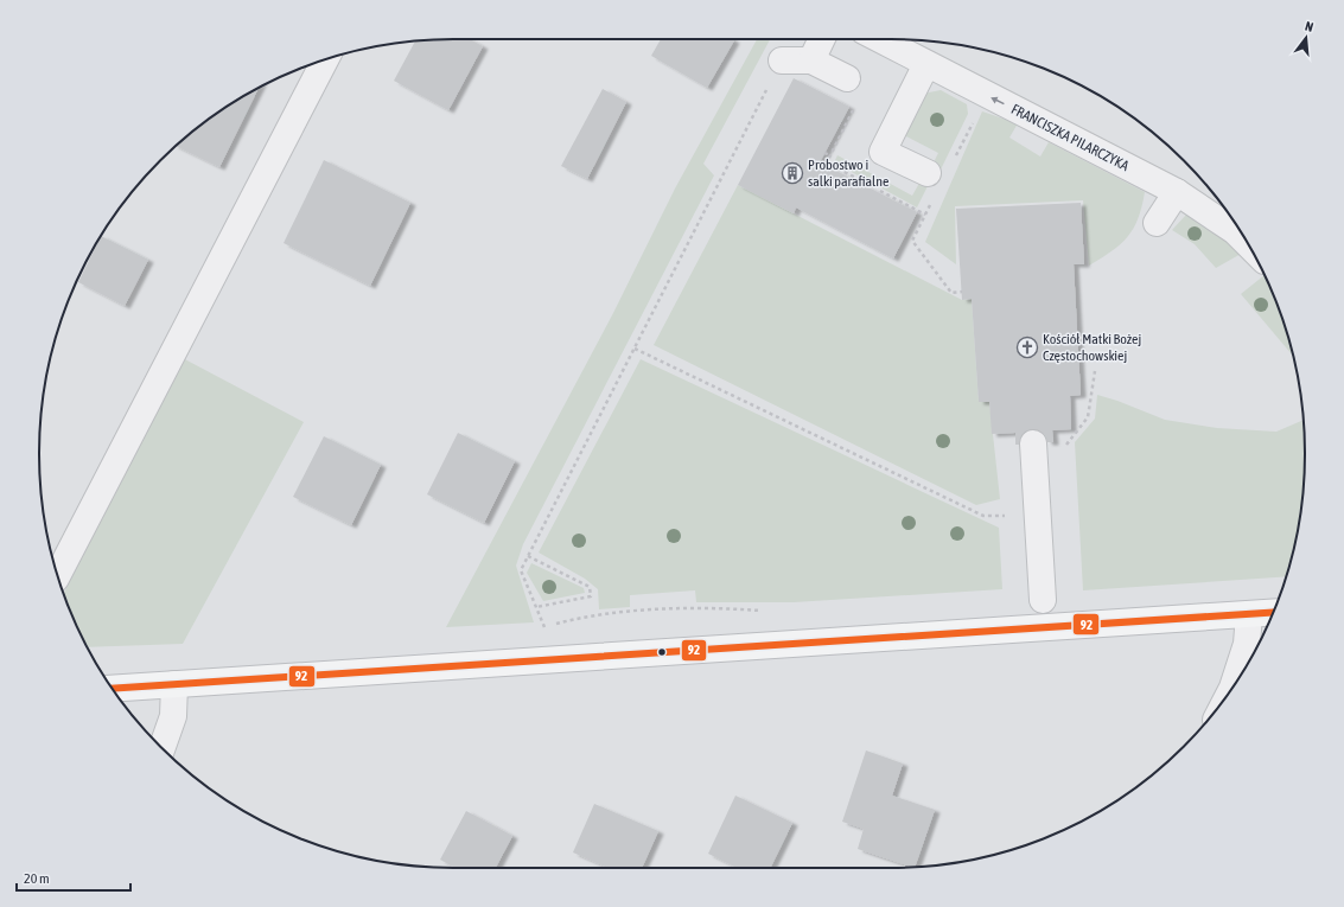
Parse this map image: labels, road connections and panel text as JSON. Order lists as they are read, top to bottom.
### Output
{
  "streets": {
    "street": ["FRANCISZKA PILARCZYKA"]
  },
  "one_way": ["FRANCISZKA PILARCZYKA"],
  "places": {
    "building": ["Probostwo i salki parafialne"],
    "church": ["Kościół Matki Bożej Częstochowskiej"]
  },
  "lines": ["transit line 92"],
  "scale_bar": "20 m",
  "north": "top"
}
